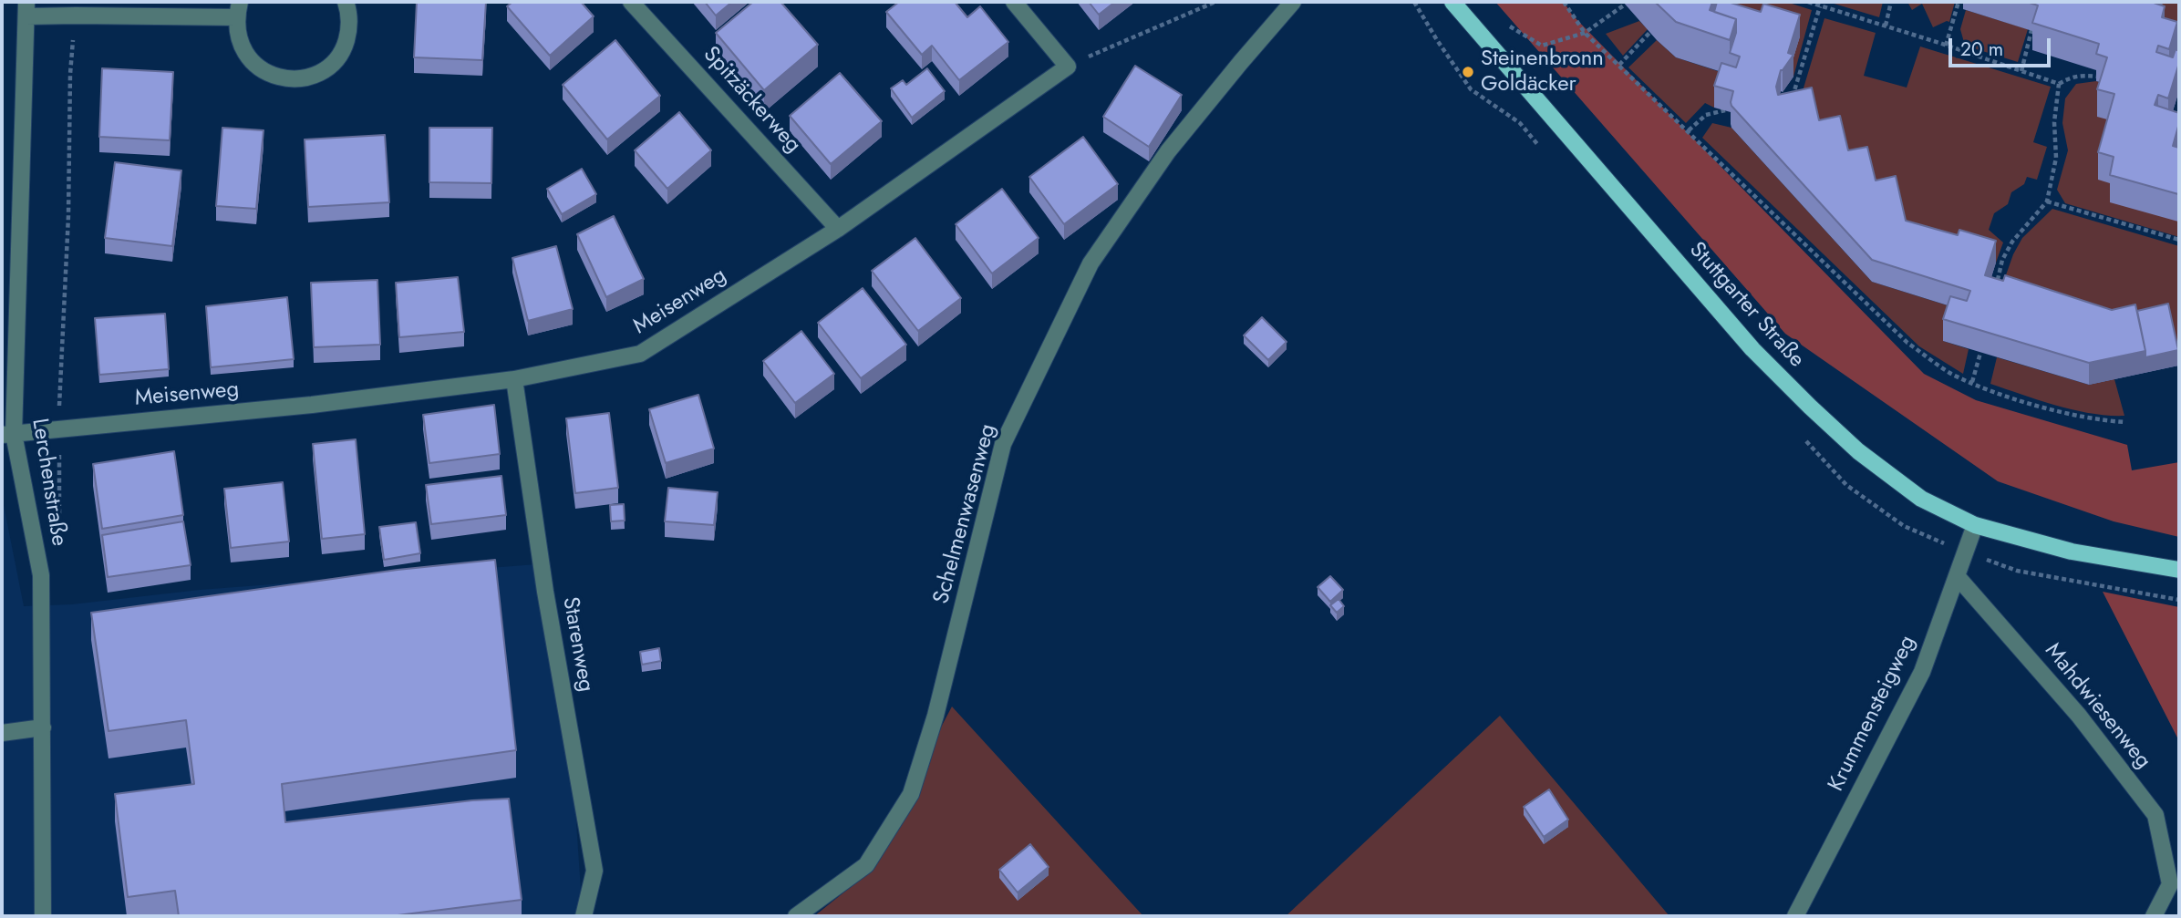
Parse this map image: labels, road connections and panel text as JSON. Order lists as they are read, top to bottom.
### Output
{
  "streets": {
    "main road": ["Stuttgarter Straße"],
    "street": [
      "Spitzäckerweg",
      "Meisenweg",
      "Lerchenstraße",
      "Schelmenwasenweg",
      "Starenweg",
      "Mahdwiesenweg",
      "Krummensteigweg"
    ]
  },
  "crossings": [
    ["Spitzäckerweg", "Meisenweg"],
    ["Meisenweg", "Lerchenstraße"],
    ["Meisenweg", "Starenweg"],
    ["Stuttgarter Straße", "Krummensteigweg"],
    ["Mahdwiesenweg", "Krummensteigweg"]
  ],
  "places": ["Steinenbronn Goldäcker"],
  "scale_bar": "20 m"
}
